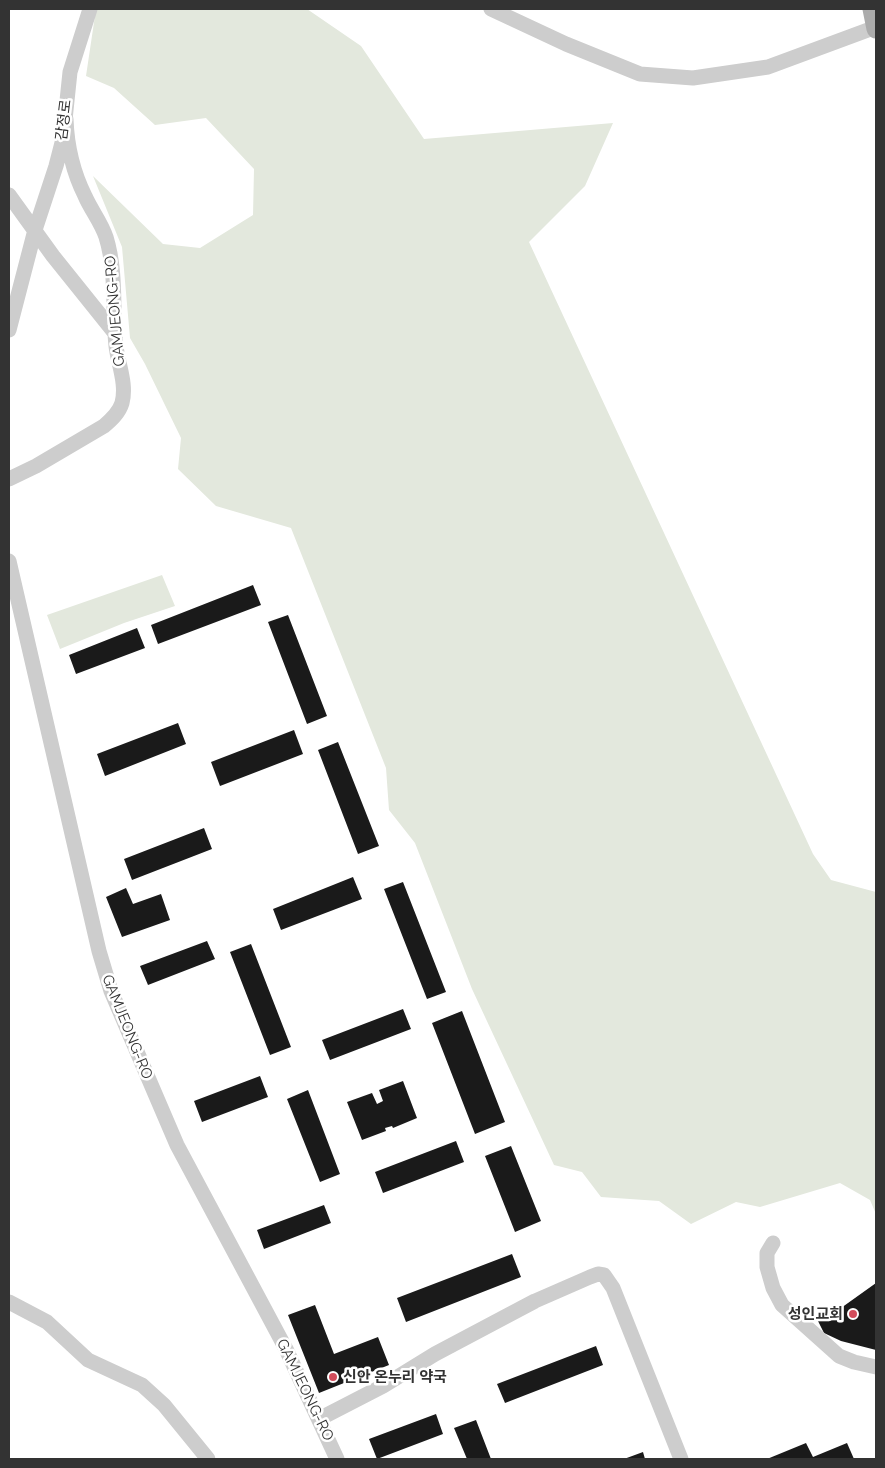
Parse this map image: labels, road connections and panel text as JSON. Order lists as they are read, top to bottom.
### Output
{
  "streets": {
    "street": ["감정로", "GAMJEONG-RO"]
  },
  "crossings": [
    ["감정로", "GAMJEONG-RO"]
  ],
  "places": ["성인교회", "신안 온누리 약국"]
}
